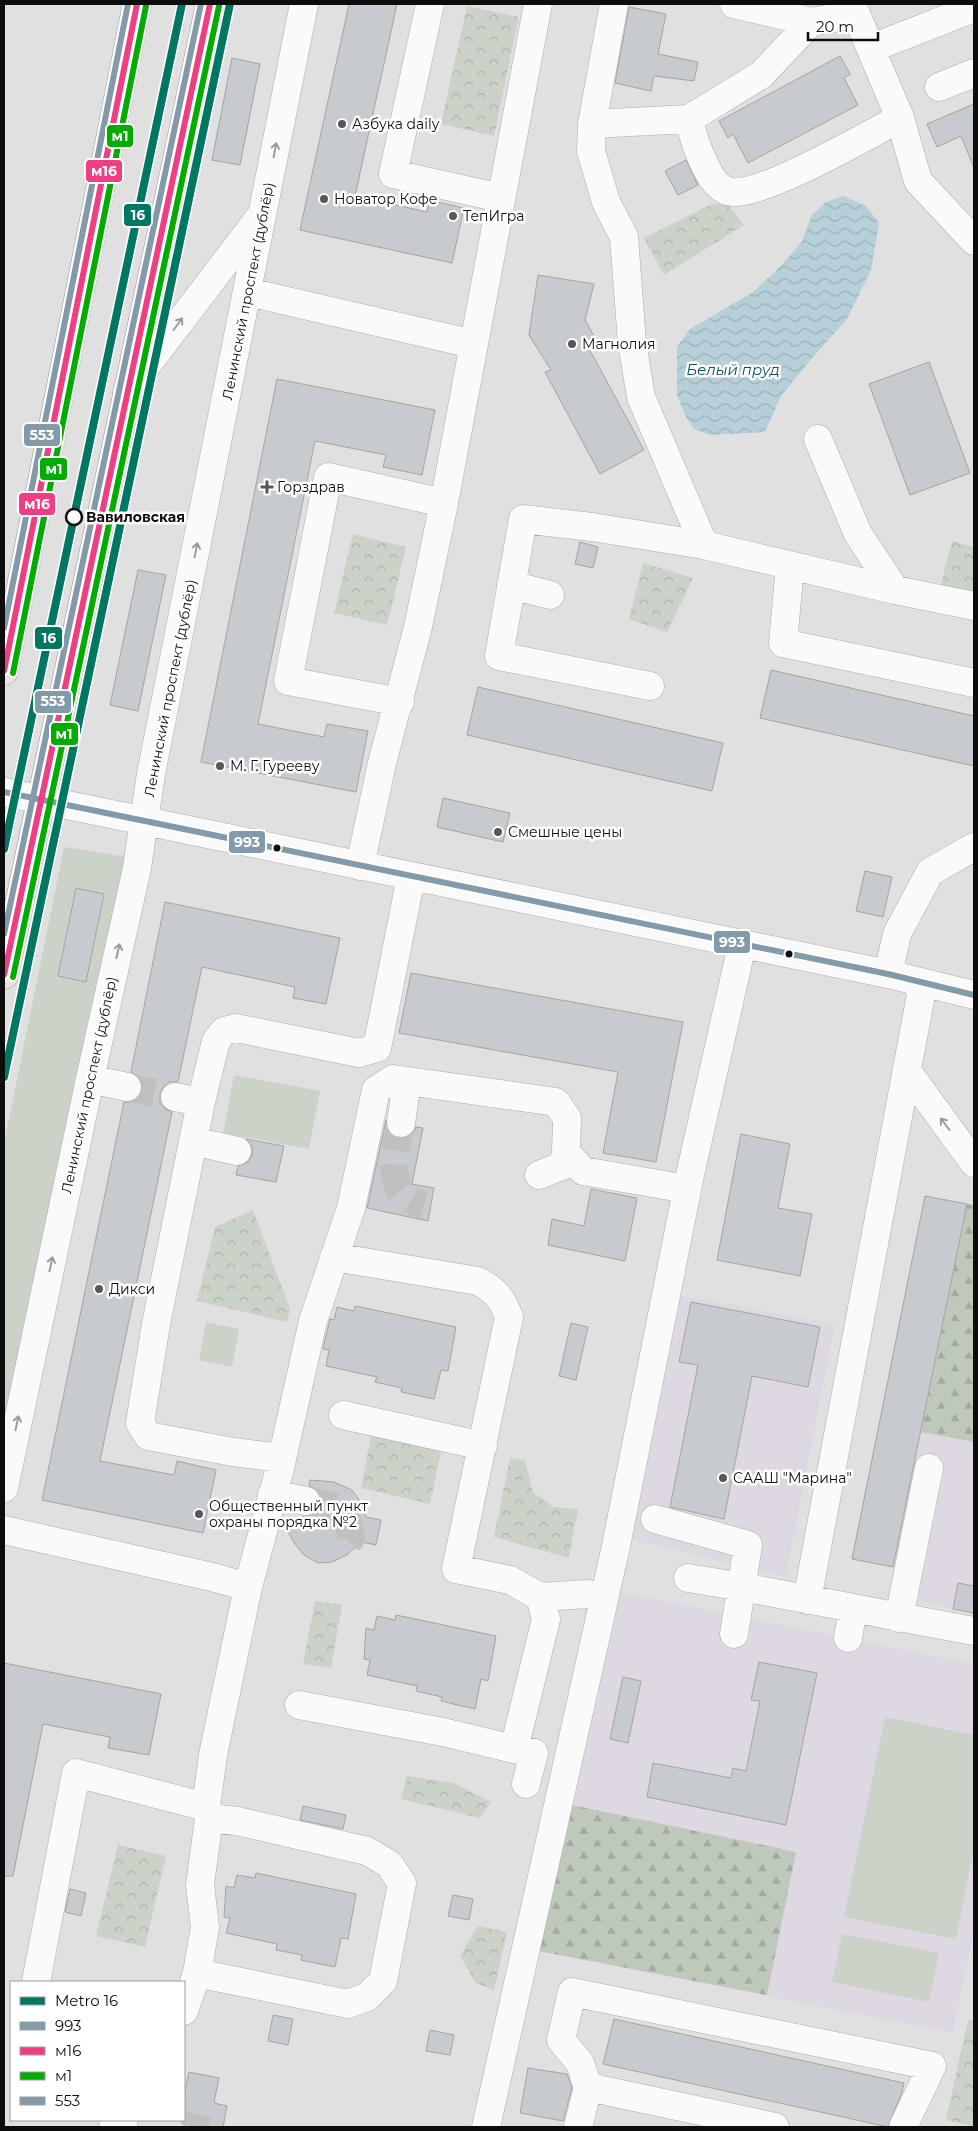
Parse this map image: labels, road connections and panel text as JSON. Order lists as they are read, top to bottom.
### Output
{
  "streets": {
    "street": ["Ленинский проспект (дублёр)"]
  },
  "water": ["Белый пруд"],
  "places": {
    "other": [
      "Азбука daily",
      "Новатор Кофе",
      "ТепИгра",
      "Магнолия",
      "Вавиловская",
      "М. Г. Гурееву",
      "Смешные цены",
      "Дикси",
      "СААШ \"Марина\"",
      "Общественный пункт охраны порядка №2"
    ],
    "health": ["Горздрав"]
  },
  "lines": [
    "metro line 16",
    "transit line м16",
    "transit line 553",
    "transit line м1",
    "transit line 993"
  ],
  "legend": [
    "Metro 16",
    "993",
    "м16",
    "м1",
    "553"
  ],
  "scale_bar": "20 m"
}
